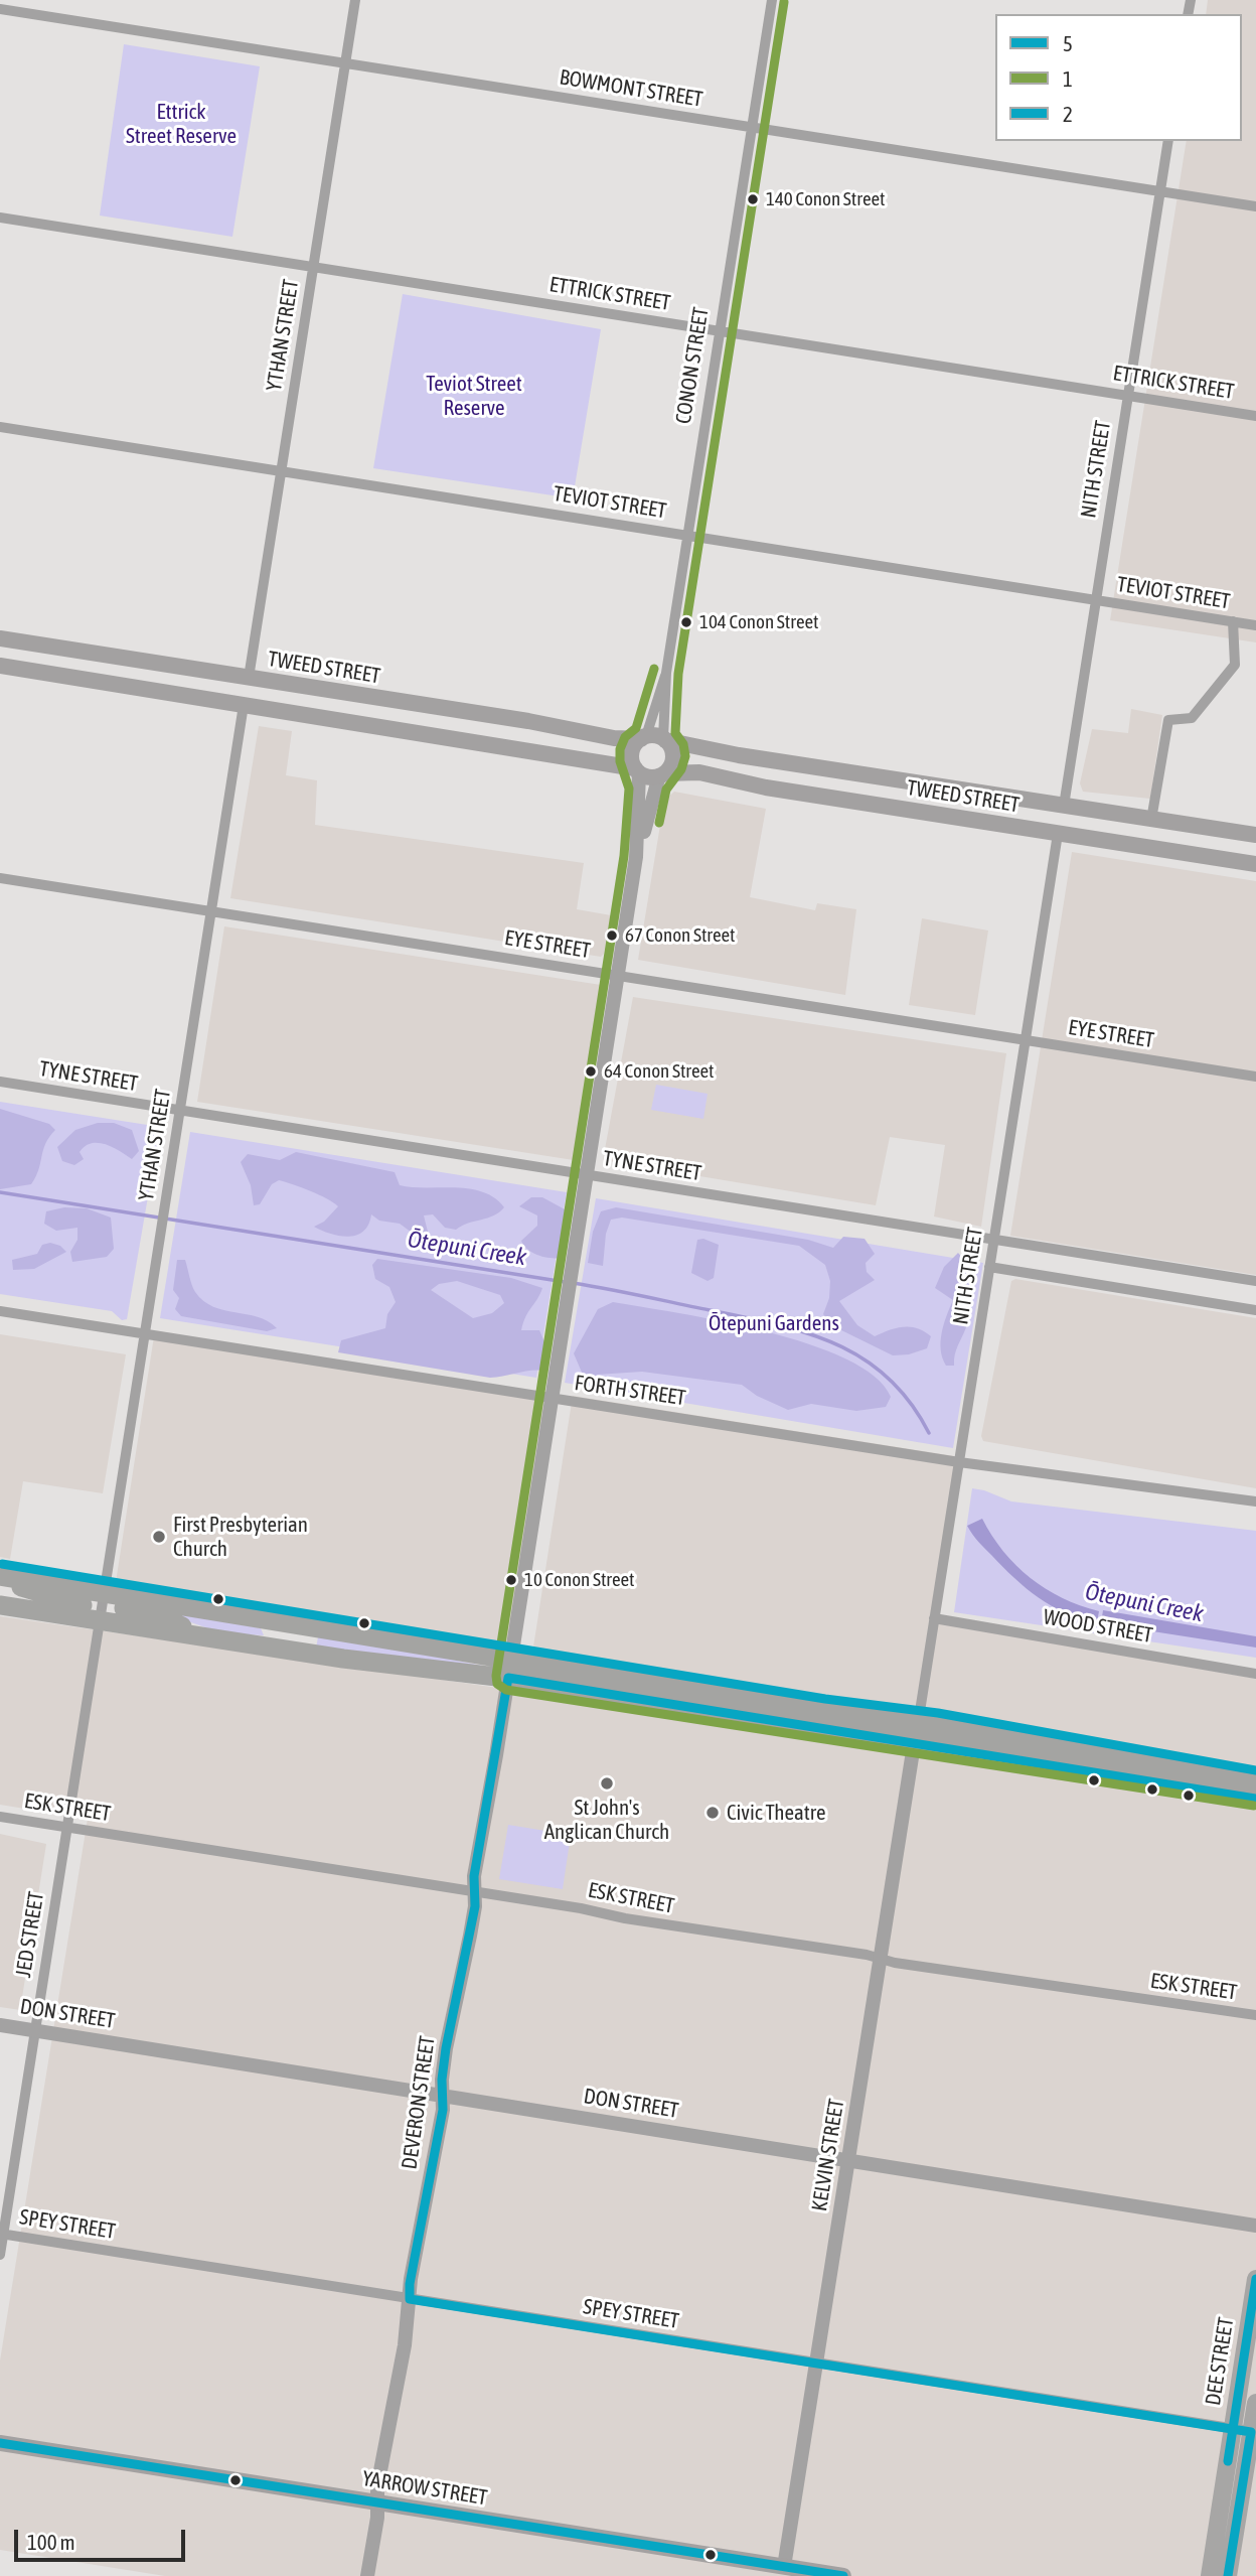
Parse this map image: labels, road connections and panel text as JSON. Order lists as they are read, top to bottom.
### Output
{
  "streets": {
    "main road": [
      "CONON STREET",
      "TWEED STREET",
      "DEE STREET",
      "YARROW STREET"
    ],
    "street": [
      "BOWMONT STREET",
      "ETTRICK STREET",
      "YTHAN STREET",
      "NITH STREET",
      "TEVIOT STREET",
      "EYE STREET",
      "TYNE STREET",
      "FORTH STREET",
      "WOOD STREET",
      "ESK STREET",
      "JED STREET",
      "DON STREET",
      "DEVERON STREET",
      "KELVIN STREET",
      "SPEY STREET"
    ]
  },
  "crossings": [
    ["BOWMONT STREET", "YTHAN STREET"],
    ["BOWMONT STREET", "CONON STREET"],
    ["BOWMONT STREET", "NITH STREET"],
    ["ETTRICK STREET", "YTHAN STREET"],
    ["ETTRICK STREET", "CONON STREET"],
    ["ETTRICK STREET", "NITH STREET"],
    ["YTHAN STREET", "TEVIOT STREET"],
    ["YTHAN STREET", "TWEED STREET"],
    ["YTHAN STREET", "EYE STREET"],
    ["YTHAN STREET", "TYNE STREET"],
    ["YTHAN STREET", "FORTH STREET"],
    ["YTHAN STREET", "JED STREET"],
    ["CONON STREET", "TEVIOT STREET"],
    ["CONON STREET", "TWEED STREET"],
    ["NITH STREET", "TEVIOT STREET"],
    ["NITH STREET", "TWEED STREET"],
    ["NITH STREET", "EYE STREET"],
    ["NITH STREET", "TYNE STREET"],
    ["NITH STREET", "FORTH STREET"],
    ["NITH STREET", "WOOD STREET"],
    ["NITH STREET", "KELVIN STREET"],
    ["ESK STREET", "JED STREET"],
    ["ESK STREET", "DEVERON STREET"],
    ["ESK STREET", "KELVIN STREET"],
    ["JED STREET", "DON STREET"],
    ["JED STREET", "SPEY STREET"],
    ["DON STREET", "DEVERON STREET"],
    ["DON STREET", "KELVIN STREET"],
    ["DEVERON STREET", "SPEY STREET"],
    ["DEVERON STREET", "YARROW STREET"],
    ["KELVIN STREET", "SPEY STREET"],
    ["KELVIN STREET", "YARROW STREET"],
    ["SPEY STREET", "DEE STREET"]
  ],
  "water": ["Ōtepuni Creek"],
  "parks": ["Ettrick Street Reserve", "Teviot Street Reserve", "Ōtepuni Gardens"],
  "places": [
    "140 Conon Street",
    "104 Conon Street",
    "67 Conon Street",
    "64 Conon Street",
    "First Presbyterian Church",
    "10 Conon Street",
    "St John's Anglican Church",
    "Civic Theatre"
  ],
  "lines": ["transit line 1", "transit line 2", "transit line 5"],
  "legend": ["5", "1", "2"],
  "scale_bar": "100 m"
}
